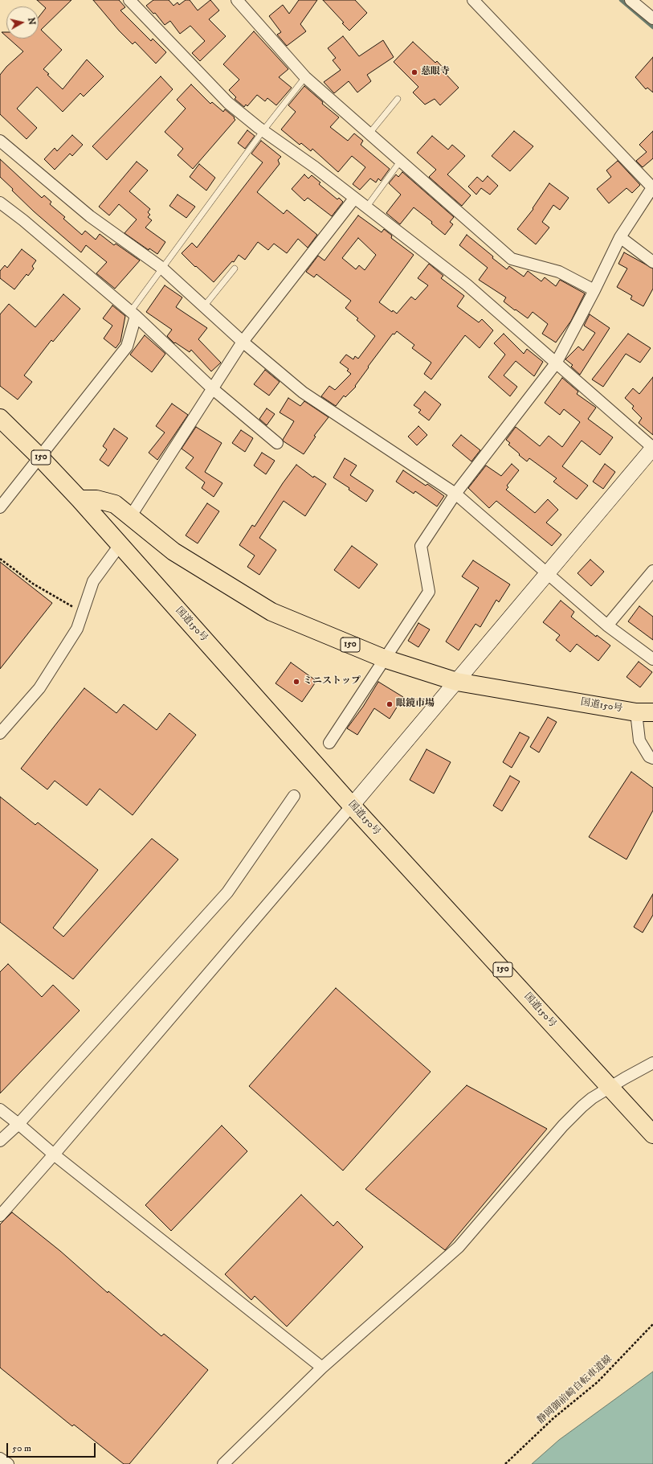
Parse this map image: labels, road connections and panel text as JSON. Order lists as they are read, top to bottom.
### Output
{
  "streets": {
    "highway": ["150", "国道150号"],
    "path": ["静岡御前崎自転車道線"]
  },
  "places": ["慈眼寺", "ミニストップ", "眼鏡市場"],
  "scale_bar": "50 m",
  "north": "right"
}
